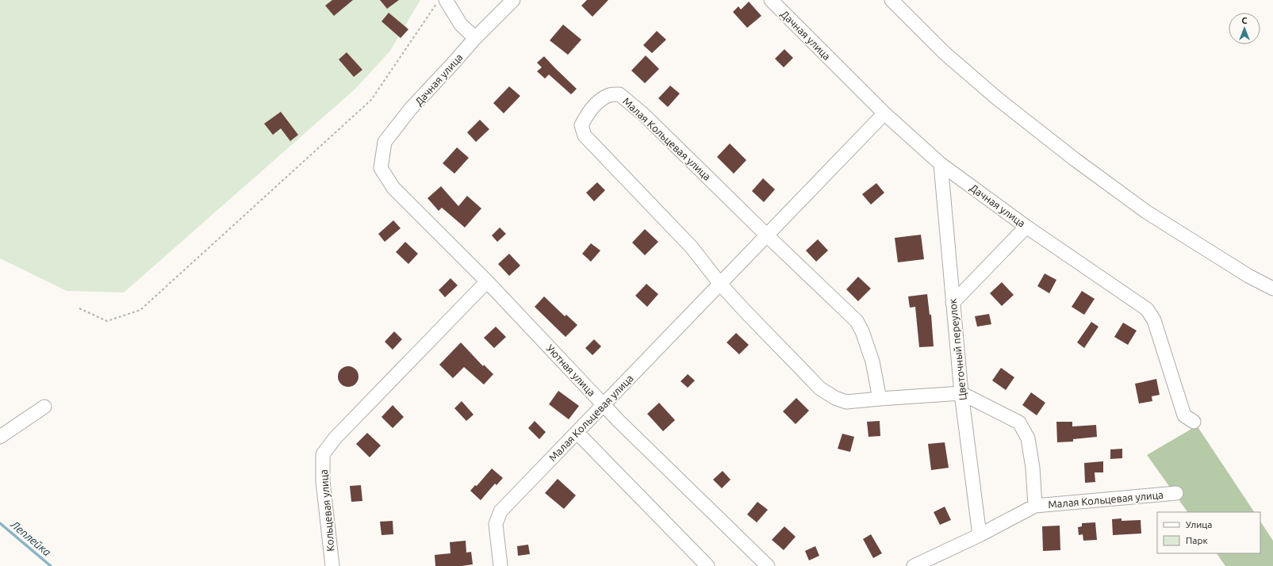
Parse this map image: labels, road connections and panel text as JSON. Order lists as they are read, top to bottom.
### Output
{
  "streets": {
    "street": [
      "Дачная улица",
      "Малая Кольцевая улица",
      "Цветочный переулок",
      "Уютная улица",
      "Кольцевая улица"
    ]
  },
  "crossings": [
    ["Дачная улица", "Малая Кольцевая улица"],
    ["Дачная улица", "Цветочный переулок"],
    ["Дачная улица", "Уютная улица"],
    ["Малая Кольцевая улица", "Цветочный переулок"],
    ["Малая Кольцевая улица", "Уютная улица"],
    ["Уютная улица", "Кольцевая улица"]
  ],
  "water": ["Леплейка"],
  "legend": ["Улица", "Парк"],
  "north": "top"
}
